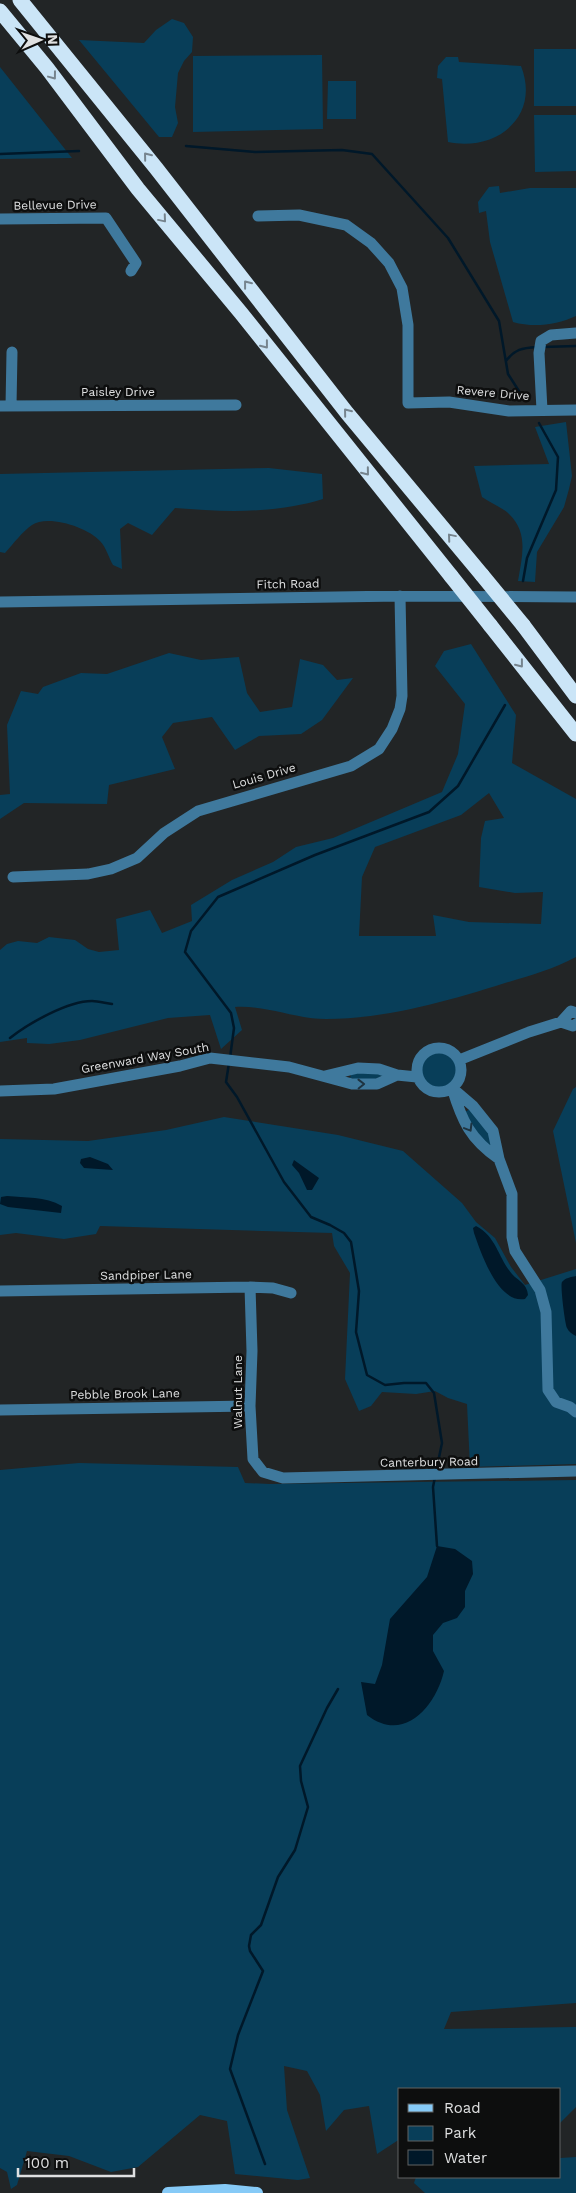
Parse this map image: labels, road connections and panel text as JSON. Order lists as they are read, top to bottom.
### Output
{
  "streets": {
    "street": [
      "Bellevue Drive",
      "Paisley Drive",
      "Revere Drive",
      "Fitch Road",
      "Louis Drive",
      "Greenward Way South",
      "Sandpiper Lane",
      "Walnut Lane",
      "Pebble Brook Lane",
      "Canterbury Road"
    ]
  },
  "crossings": [
    ["Fitch Road", "Louis Drive"],
    ["Sandpiper Lane", "Walnut Lane"],
    ["Walnut Lane", "Pebble Brook Lane"],
    ["Walnut Lane", "Canterbury Road"]
  ],
  "legend": ["Road", "Park", "Water"],
  "scale_bar": "100 m",
  "north": "right"
}
